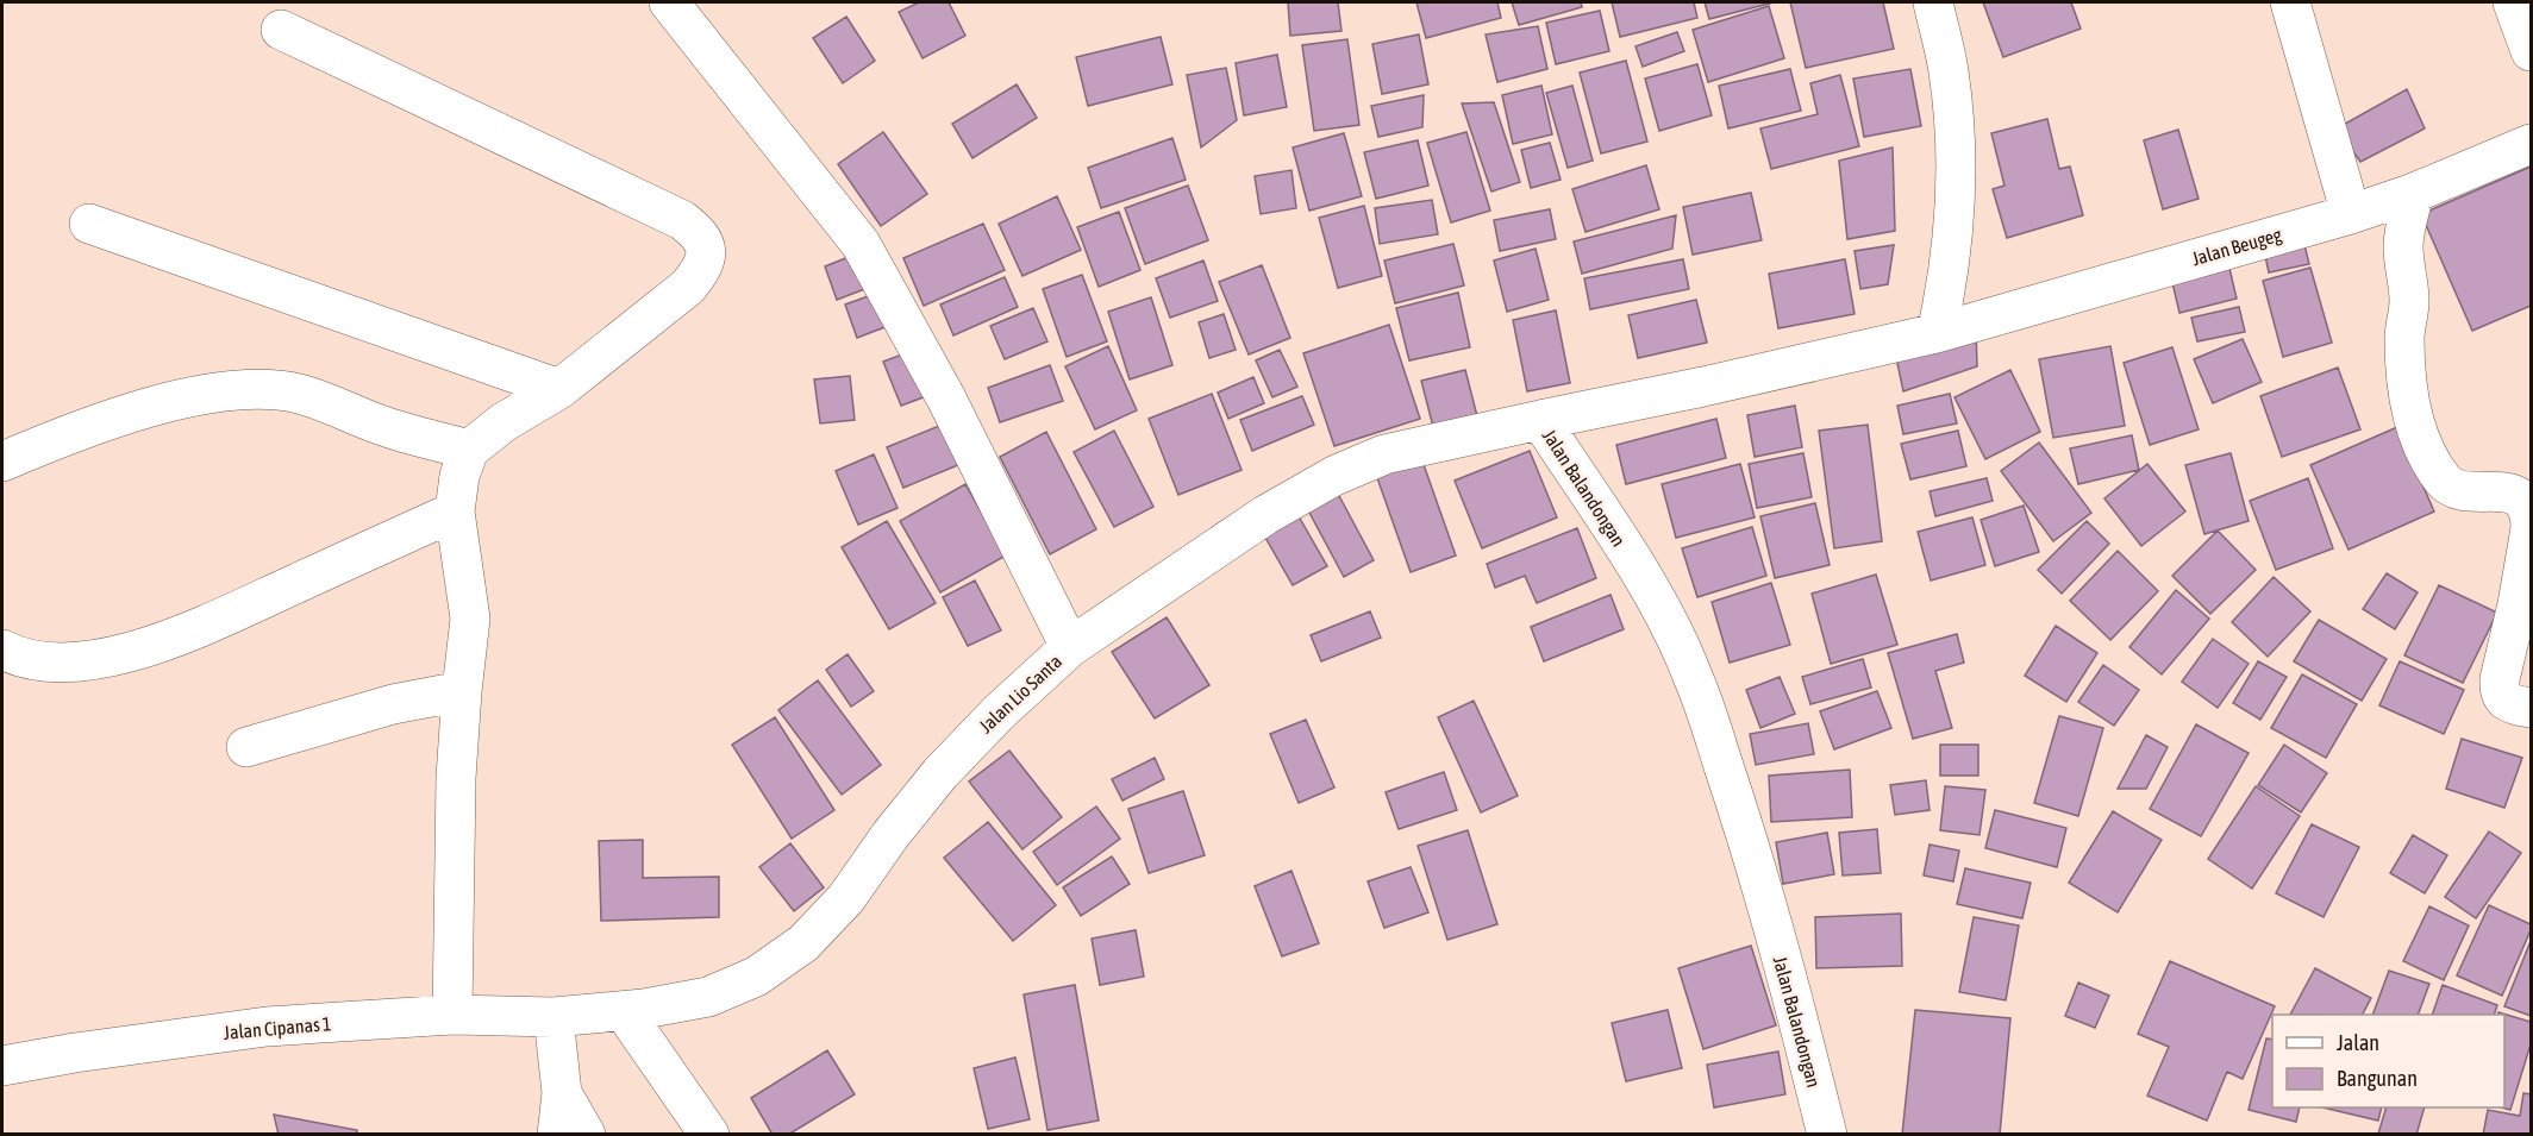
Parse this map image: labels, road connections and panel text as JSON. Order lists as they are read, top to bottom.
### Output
{
  "streets": {
    "street": [
      "Jalan Beugeg",
      "Jalan Balandongan",
      "Jalan Lio Santa",
      "Jalan Cipanas 1"
    ]
  },
  "crossings": [
    ["Jalan Beugeg", "Jalan Balandongan"],
    ["Jalan Balandongan", "Jalan Lio Santa"],
    ["Jalan Lio Santa", "Jalan Cipanas 1"]
  ],
  "legend": ["Jalan", "Bangunan"]
}
